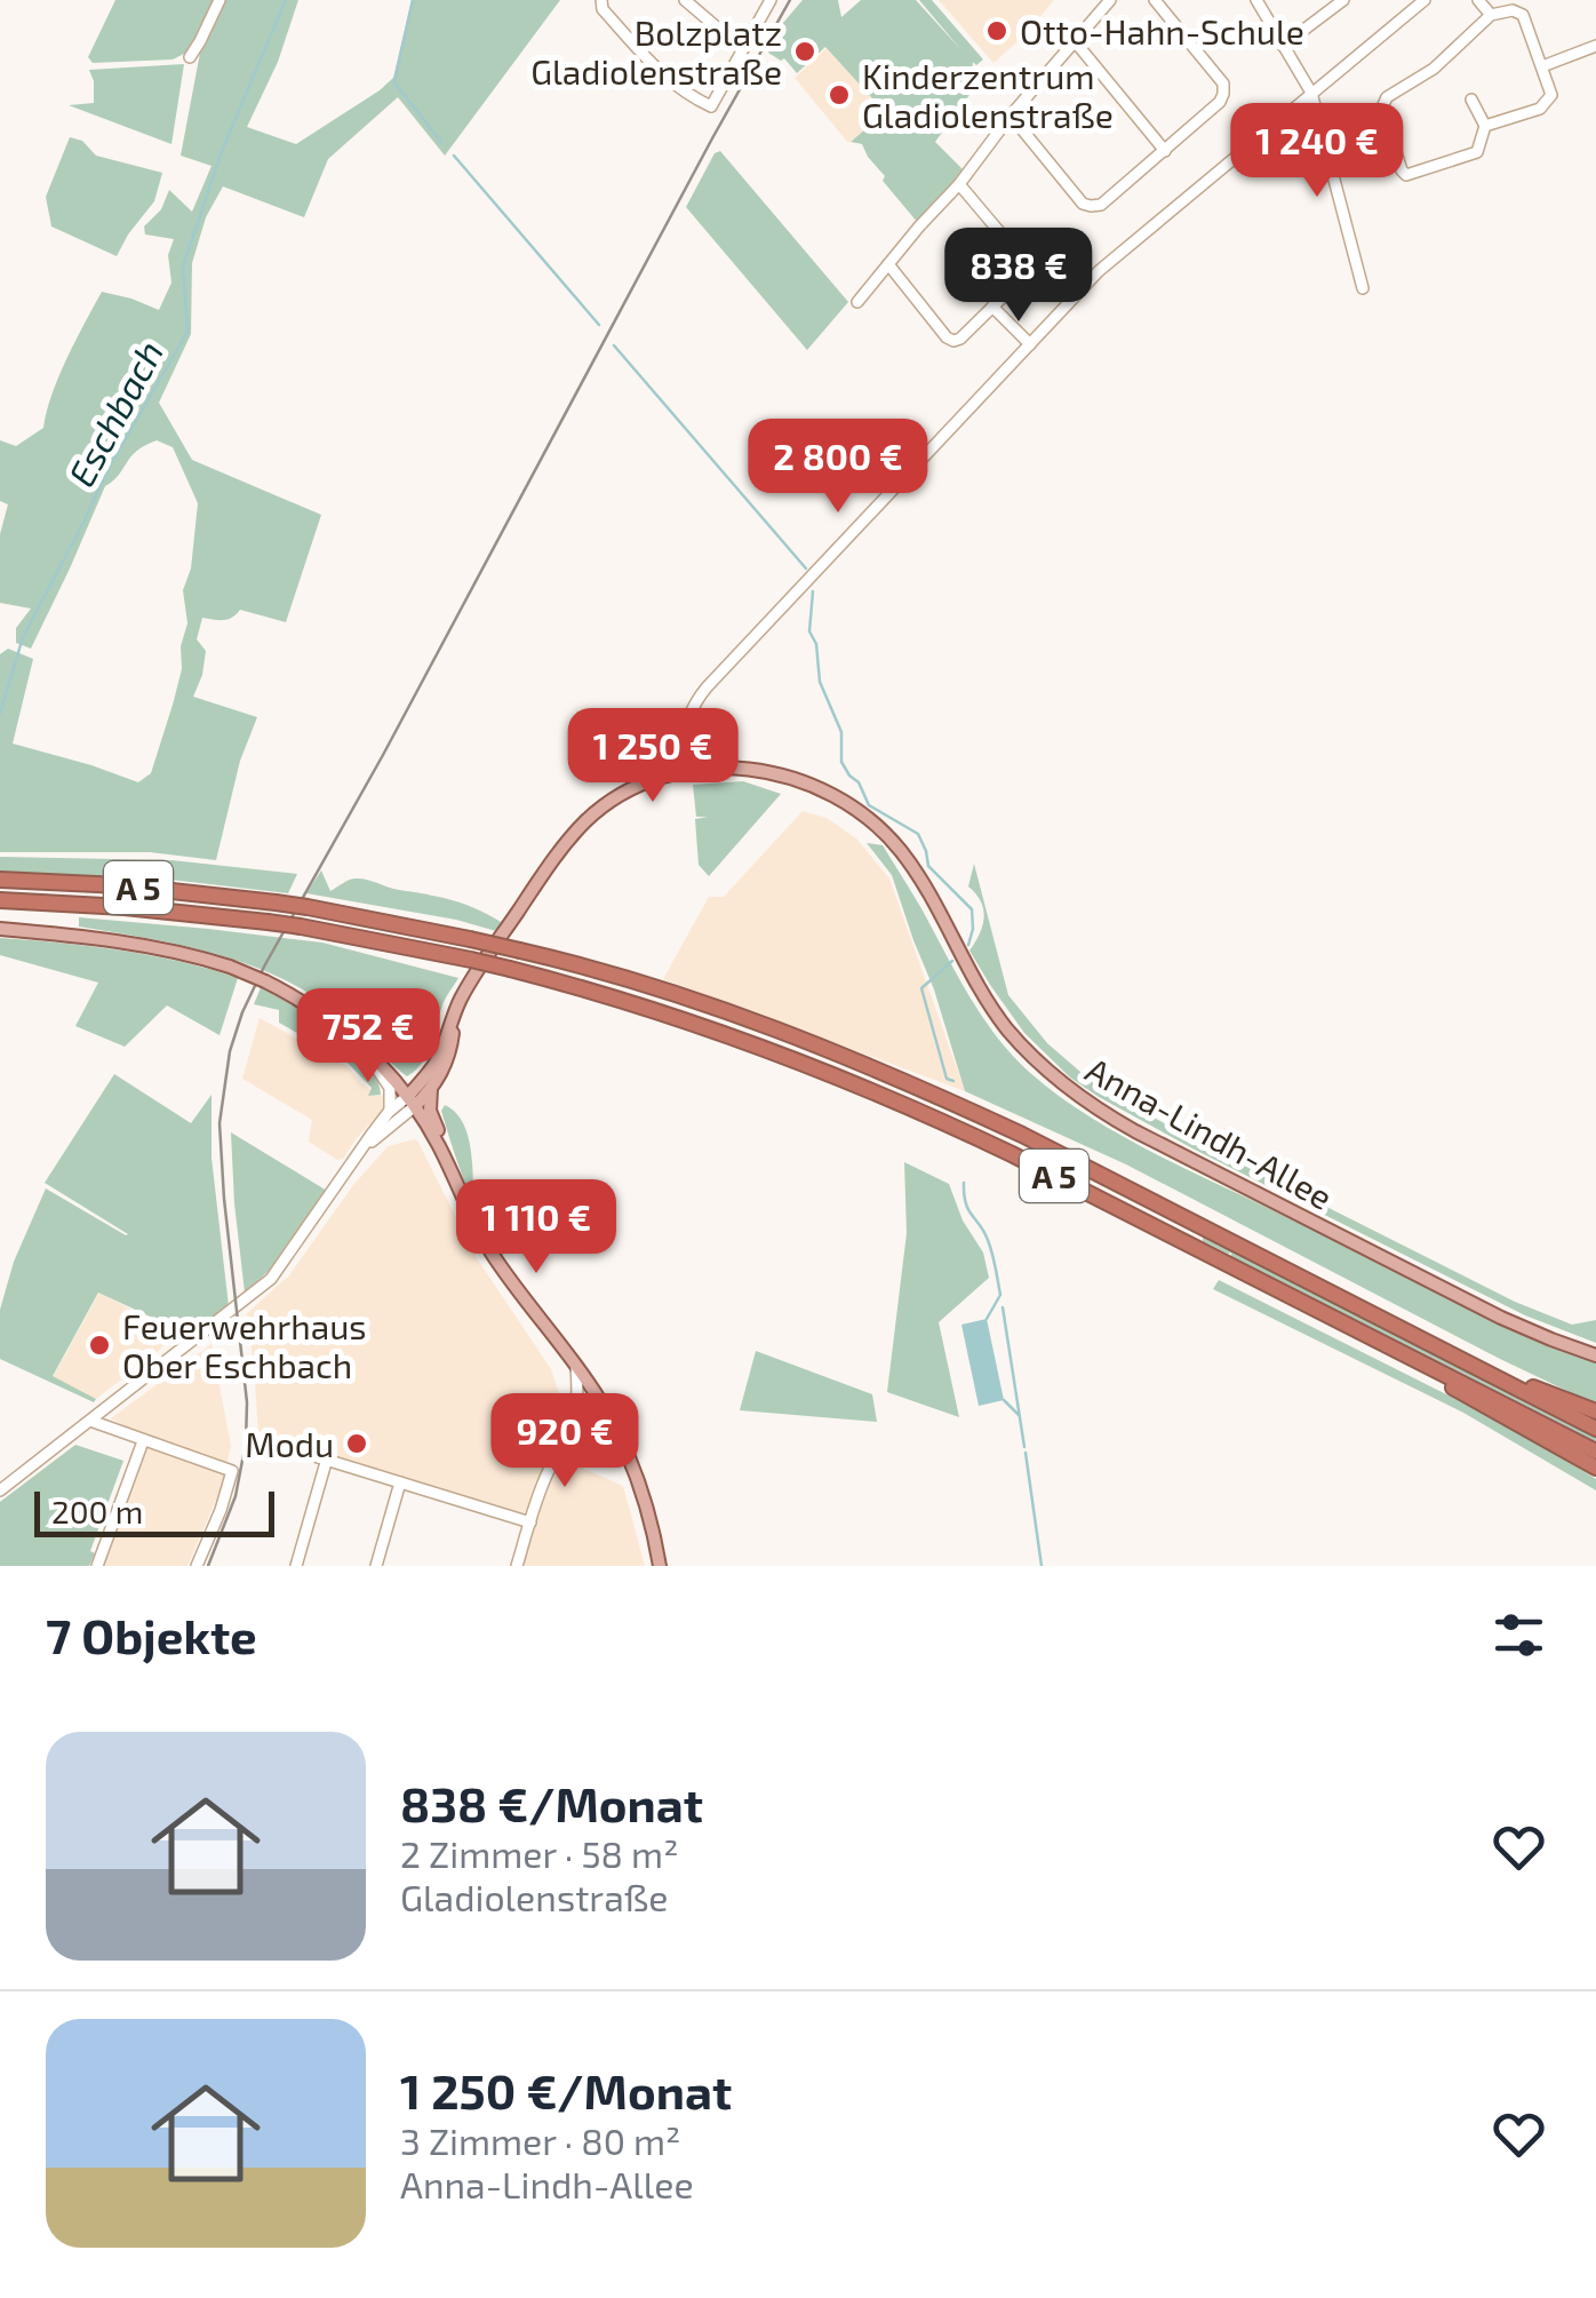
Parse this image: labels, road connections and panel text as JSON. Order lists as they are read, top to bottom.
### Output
{
  "streets": {
    "highway": ["A 5"],
    "main road": ["Anna-Lindh-Allee"]
  },
  "water": ["Eschbach"],
  "places": [
    "Otto-Hahn-Schule",
    "Bolzplatz Gladiolenstraße",
    "Kinderzentrum Gladiolenstraße",
    "Feuerwehrhaus Ober Eschbach",
    "Modu"
  ],
  "scale_bar": "200 m",
  "page": {
    "price": [
      "1 240 €",
      "838 €",
      "2 800 €",
      "1 250 €",
      "752 €",
      "1 110 €",
      "920 €"
    ],
    "scale": "200 m",
    "heading": "7 Objekte",
    "list": [
      {
        "name": "838 €/Monat",
        "note": "2 Zimmer · 58 m² · Gladiolenstraße"
      },
      {
        "name": "1 250 €/Monat",
        "note": "3 Zimmer · 80 m² · Anna-Lindh-Allee"
      }
    ]
  }
}
